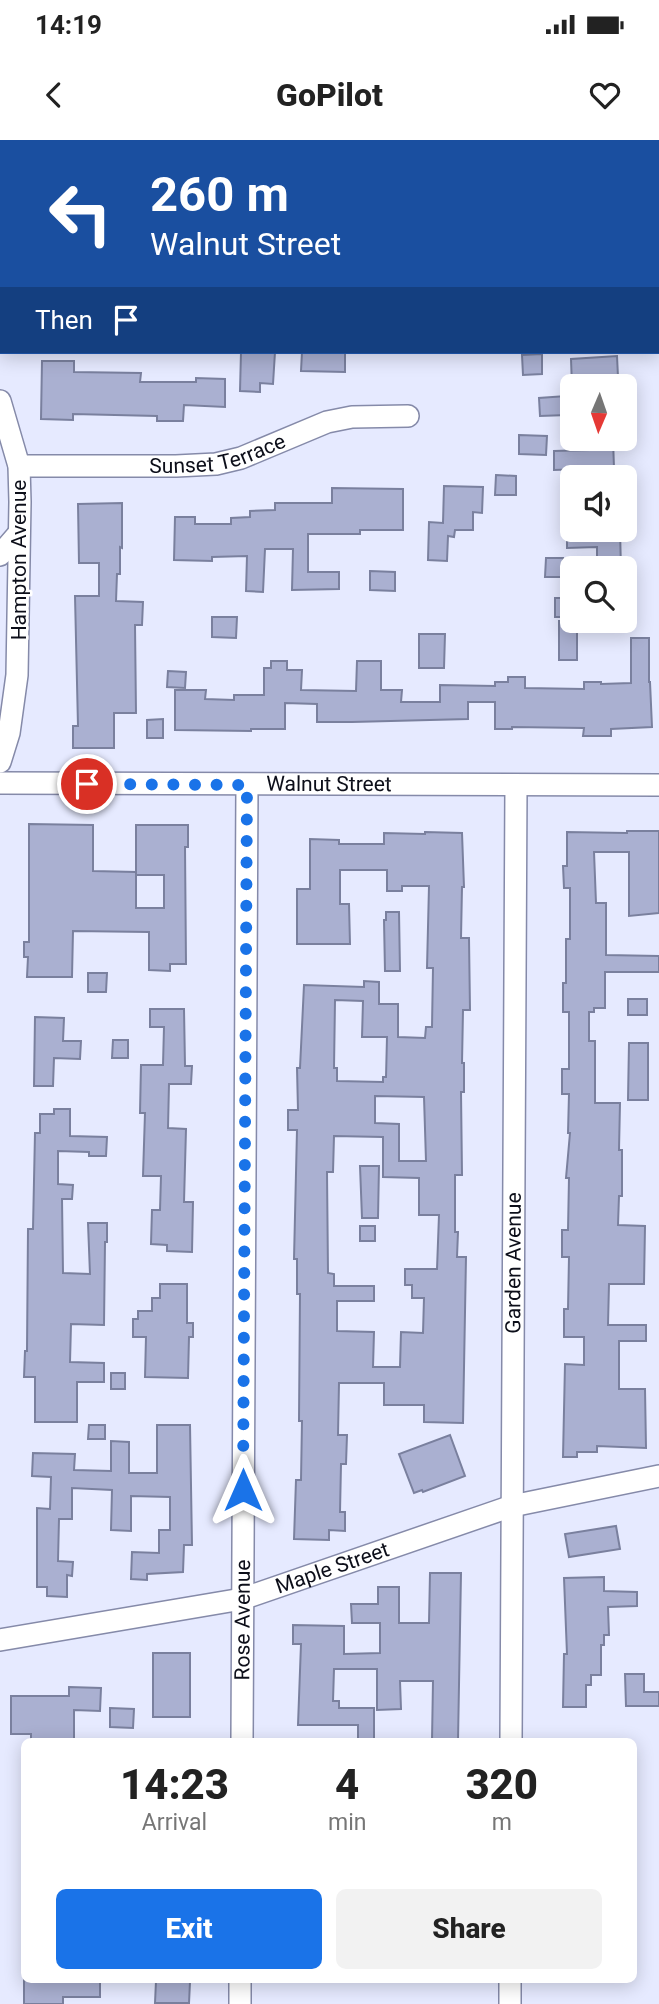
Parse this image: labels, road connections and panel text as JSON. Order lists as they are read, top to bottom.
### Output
{
  "streets": {
    "street": [
      "Sunset Terrace",
      "Hampton Avenue",
      "Walnut Street",
      "Garden Avenue",
      "Maple Street",
      "Rose Avenue"
    ]
  },
  "crossings": [
    ["Sunset Terrace", "Hampton Avenue"],
    ["Walnut Street", "Garden Avenue"],
    ["Walnut Street", "Rose Avenue"],
    ["Garden Avenue", "Maple Street"],
    ["Maple Street", "Rose Avenue"]
  ],
  "north": "bottom",
  "page": {
    "status": "14:19",
    "header": "GoPilot",
    "turn": ["260 m", "Walnut Street"],
    "then": "Then",
    "eta": [
      "14:23",
      "Arrival",
      "4",
      "min",
      "320",
      "m"
    ],
    "buttons": ["Exit", "Share"]
  }
}
